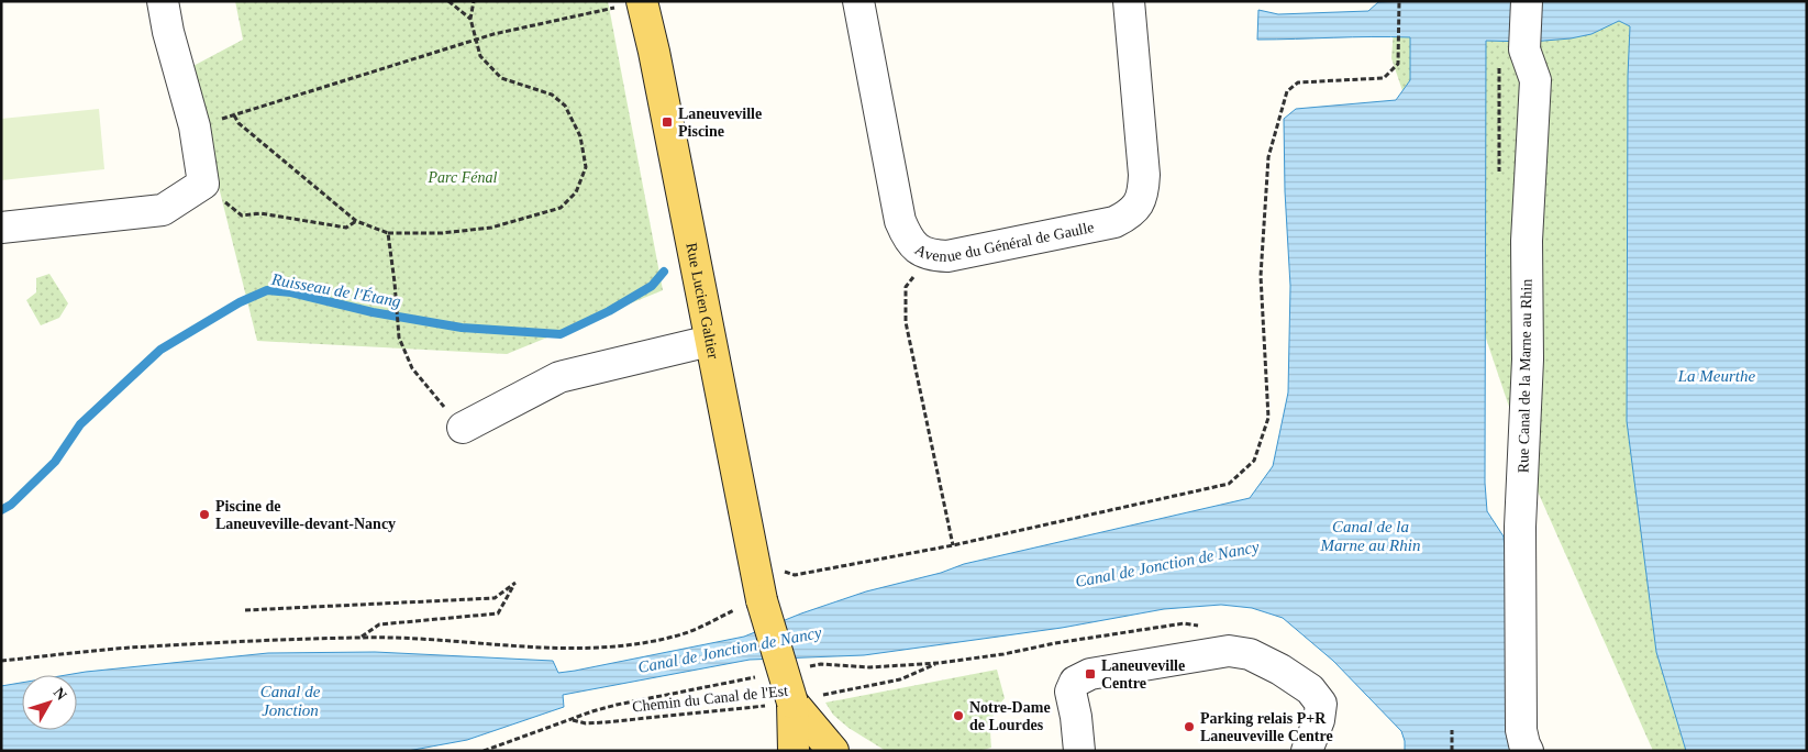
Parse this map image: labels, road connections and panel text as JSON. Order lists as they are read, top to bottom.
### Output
{
  "streets": {
    "main road": ["Rue Lucien Galtier"],
    "street": ["Avenue du Général de Gaulle", "Rue Canal de la Marne au Rhin"],
    "path": ["Chemin du Canal de l'Est"]
  },
  "crossings": [
    ["Rue Lucien Galtier", "Chemin du Canal de l'Est"]
  ],
  "water": [
    "Ruisseau de l'Étang",
    "La Meurthe",
    "Canal de la Marne au Rhin",
    "Canal de Jonction de Nancy",
    "Canal de Jonction"
  ],
  "parks": ["Parc Fénal"],
  "places": {
    "transit": ["Laneuveville Piscine", "Laneuveville Centre"],
    "other": ["Piscine de Laneuveville-devant-Nancy", "Notre-Dame de Lourdes", "Parking relais P+R Laneuveville Centre"]
  },
  "north": "top right"
}
